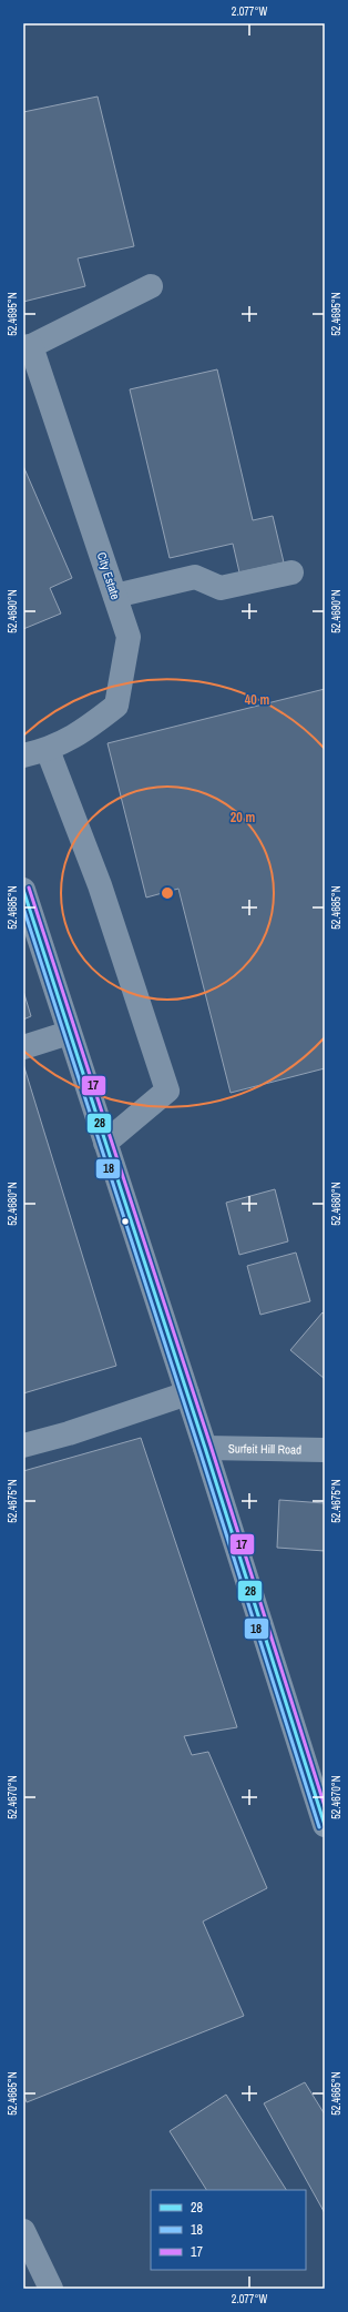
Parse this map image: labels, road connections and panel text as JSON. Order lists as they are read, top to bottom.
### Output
{
  "streets": {
    "street": ["City Estate", "Surfeit Hill Road"]
  },
  "lines": ["transit line 17", "transit line 28", "transit line 18"],
  "legend": ["28", "18", "17"],
  "coordinates": [
    "2.077°W",
    "52.4695°N",
    "52.4690°N",
    "52.4685°N",
    "52.4680°N",
    "52.4675°N",
    "52.4670°N",
    "52.4665°N"
  ],
  "rings": ["40 m", "20 m"]
}
